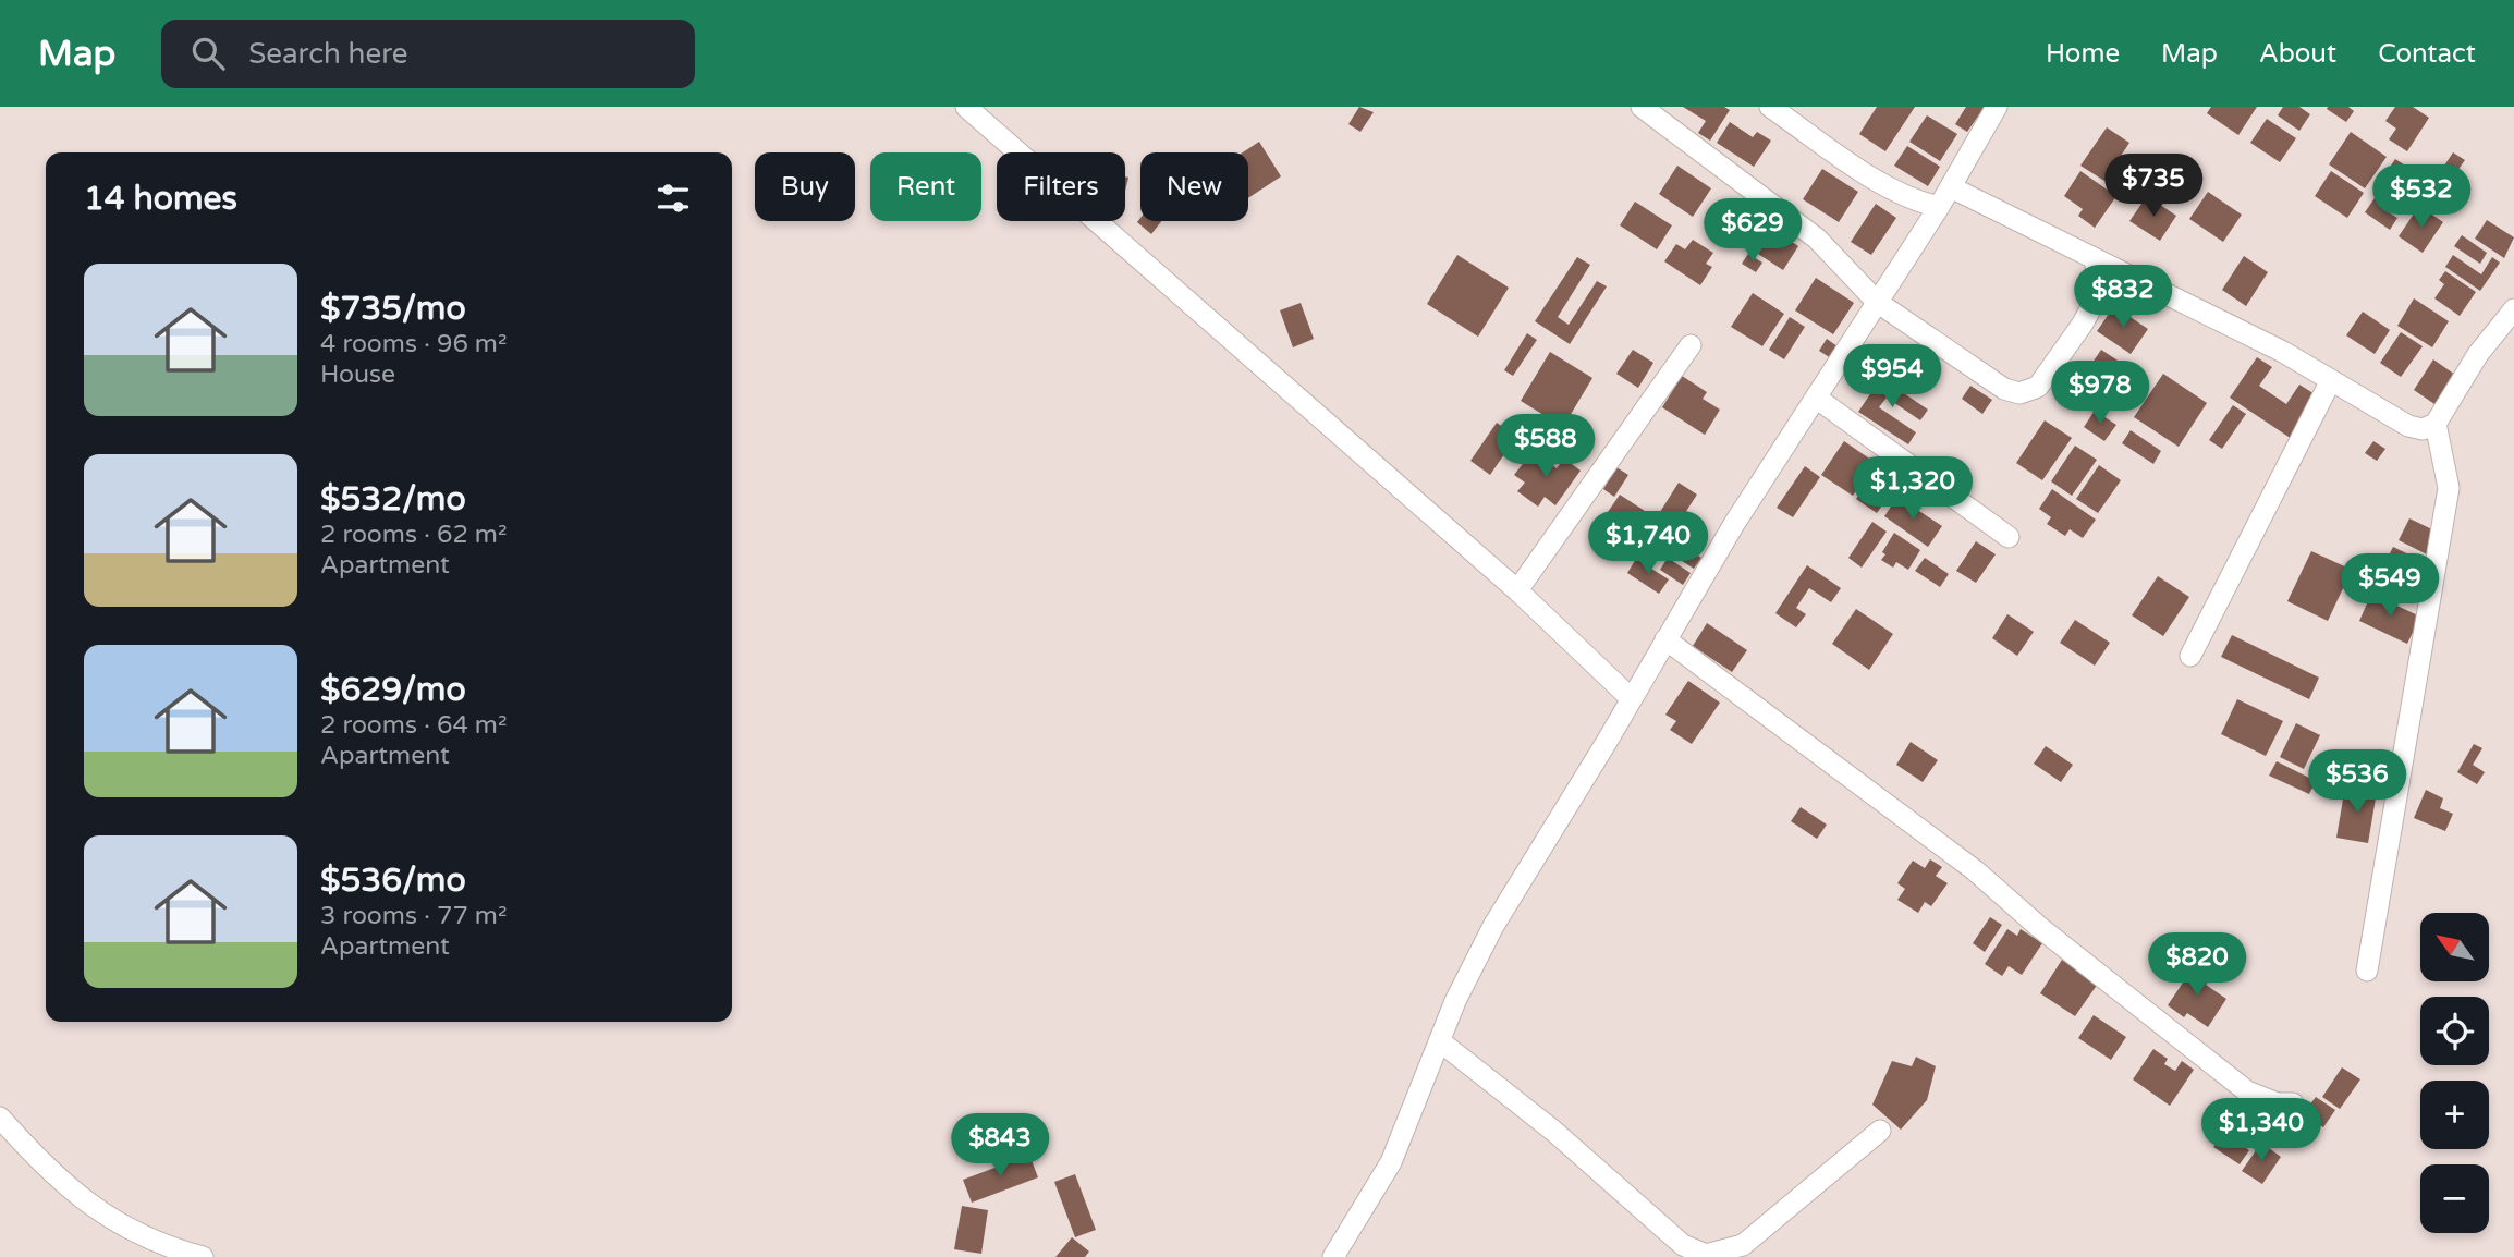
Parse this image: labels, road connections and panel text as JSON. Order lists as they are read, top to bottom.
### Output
{
  "north": "top left",
  "page": {
    "header": "Map",
    "search": "Search here",
    "nav": [
      "Home",
      "Map",
      "About",
      "Contact"
    ],
    "chip": [
      "Buy",
      "Rent",
      "Filters",
      "New"
    ],
    "heading": "14 homes",
    "price": [
      "$735",
      "$532",
      "$629",
      "$832",
      "$954",
      "$978",
      "$588",
      "$1,320",
      "$1,740",
      "$549",
      "$536",
      "$820",
      "$1,340",
      "$843"
    ],
    "list": [
      {
        "name": "$735/mo",
        "note": "4 rooms · 96 m² · House"
      },
      {
        "name": "$532/mo",
        "note": "2 rooms · 62 m² · Apartment"
      },
      {
        "name": "$629/mo",
        "note": "2 rooms · 64 m² · Apartment"
      },
      {
        "name": "$536/mo",
        "note": "3 rooms · 77 m² · Apartment"
      }
    ],
    "map_buttons": ["+", "−"]
  }
}
